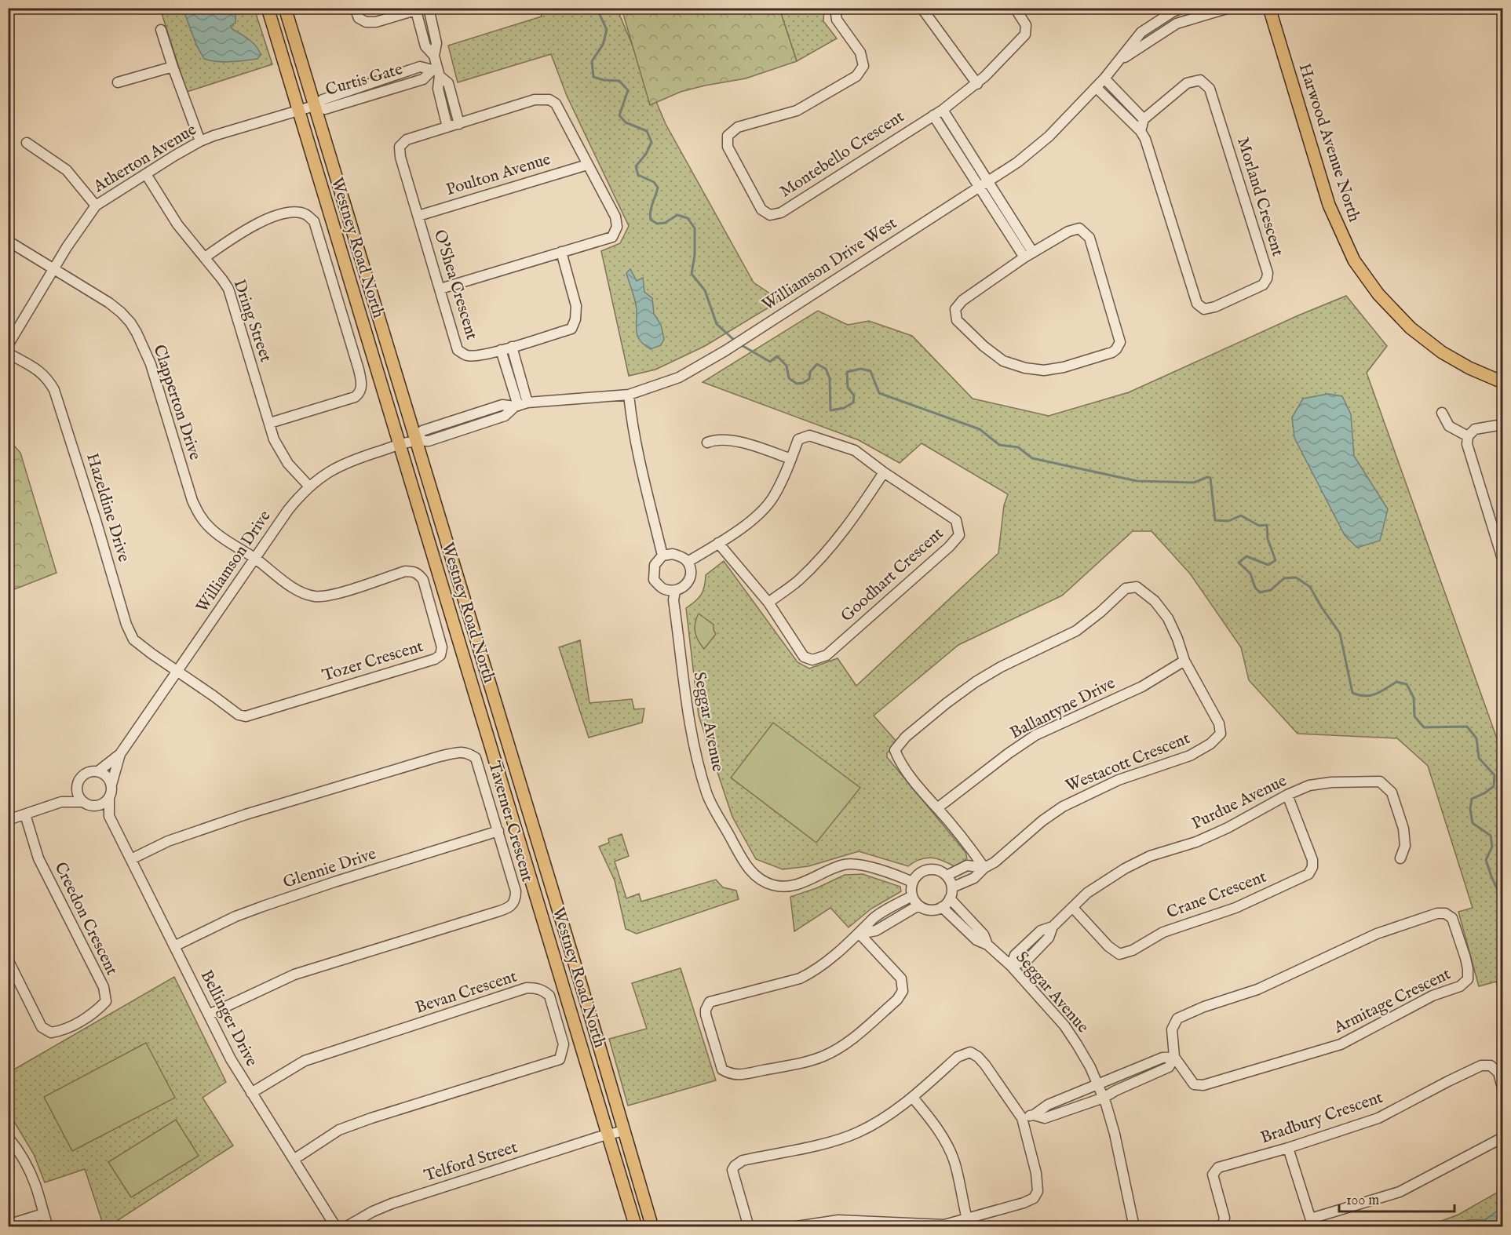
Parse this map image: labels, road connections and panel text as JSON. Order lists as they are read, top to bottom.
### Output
{
  "streets": {
    "main road": ["Harwood Avenue North", "Westney Road North"],
    "street": [
      "Curtis Gate",
      "Montebello Crescent",
      "Atherton Avenue",
      "Poulton Avenue",
      "Morland Crescent",
      "Williamson Drive West",
      "O'Shea Crescent",
      "Dring Street",
      "Clapperton Drive",
      "Hazeldine Drive",
      "Williamson Drive",
      "Goodhart Crescent",
      "Tozer Crescent",
      "Ballantyne Drive",
      "Seggar Avenue",
      "Westacott Crescent",
      "Purdue Avenue",
      "Taverner Crescent",
      "Glennie Drive",
      "Crane Crescent",
      "Creedon Crescent",
      "Bevan Crescent",
      "Armitage Crescent",
      "Bellinger Drive",
      "Bradbury Crescent",
      "Telford Street"
    ]
  },
  "crossings": [
    ["Curtis Gate", "Atherton Avenue"],
    ["Curtis Gate", "Westney Road North"],
    ["Atherton Avenue", "Westney Road North"],
    ["Atherton Avenue", "Dring Street"],
    ["Atherton Avenue", "Clapperton Drive"],
    ["Poulton Avenue", "O'Shea Crescent"],
    ["Morland Crescent", "Williamson Drive West"],
    ["Westney Road North", "Williamson Drive West"],
    ["Westney Road North", "Williamson Drive"],
    ["Westney Road North", "Telford Street"],
    ["Williamson Drive West", "Williamson Drive"],
    ["Dring Street", "Williamson Drive"],
    ["Clapperton Drive", "Williamson Drive"],
    ["Clapperton Drive", "Tozer Crescent"],
    ["Hazeldine Drive", "Williamson Drive"],
    ["Hazeldine Drive", "Tozer Crescent"],
    ["Williamson Drive", "Tozer Crescent"],
    ["Williamson Drive", "Bellinger Drive"],
    ["Goodhart Crescent", "Seggar Avenue"],
    ["Ballantyne Drive", "Westacott Crescent"],
    ["Seggar Avenue", "Westacott Crescent"],
    ["Seggar Avenue", "Purdue Avenue"],
    ["Purdue Avenue", "Crane Crescent"],
    ["Taverner Crescent", "Glennie Drive"],
    ["Taverner Crescent", "Bellinger Drive"],
    ["Glennie Drive", "Bellinger Drive"],
    ["Bevan Crescent", "Bellinger Drive"]
  ],
  "scale_bar": "100 m"
}
